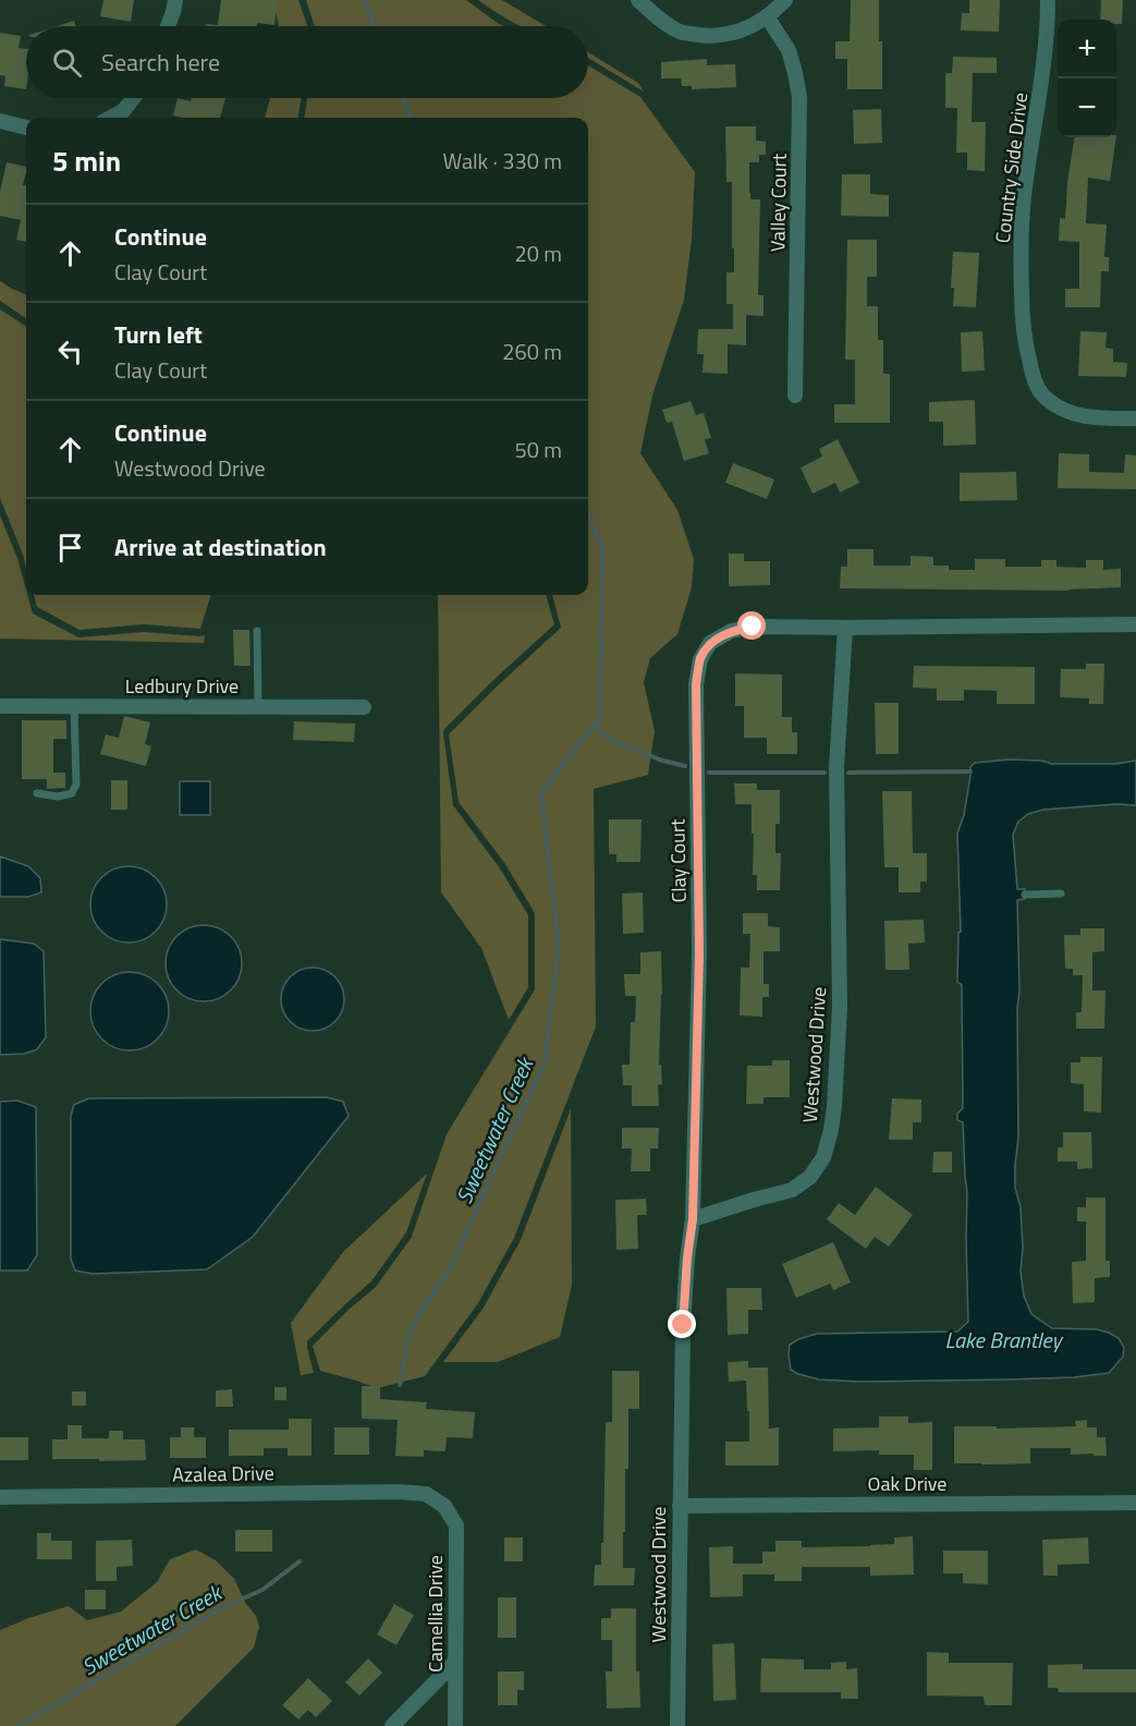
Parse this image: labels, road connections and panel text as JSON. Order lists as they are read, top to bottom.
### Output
{
  "streets": {
    "street": [
      "Country Side Drive",
      "Valley Court",
      "Ledbury Drive",
      "Clay Court",
      "Westwood Drive",
      "Azalea Drive",
      "Oak Drive",
      "Camellia Drive"
    ]
  },
  "crossings": [
    ["Clay Court", "Westwood Drive"],
    ["Westwood Drive", "Oak Drive"],
    ["Azalea Drive", "Camellia Drive"]
  ],
  "water": ["Sweetwater Creek", "Lake Brantley"],
  "page": {
    "map_buttons": ["+", "−"],
    "search": "Search here",
    "heading": ["5 min", "Walk · 330 m"],
    "list": [
      ["Continue", "Clay Court", "20 m"],
      ["Turn left", "Clay Court", "260 m"],
      ["Continue", "Westwood Drive", "50 m"],
      "Arrive at destination"
    ]
  }
}
